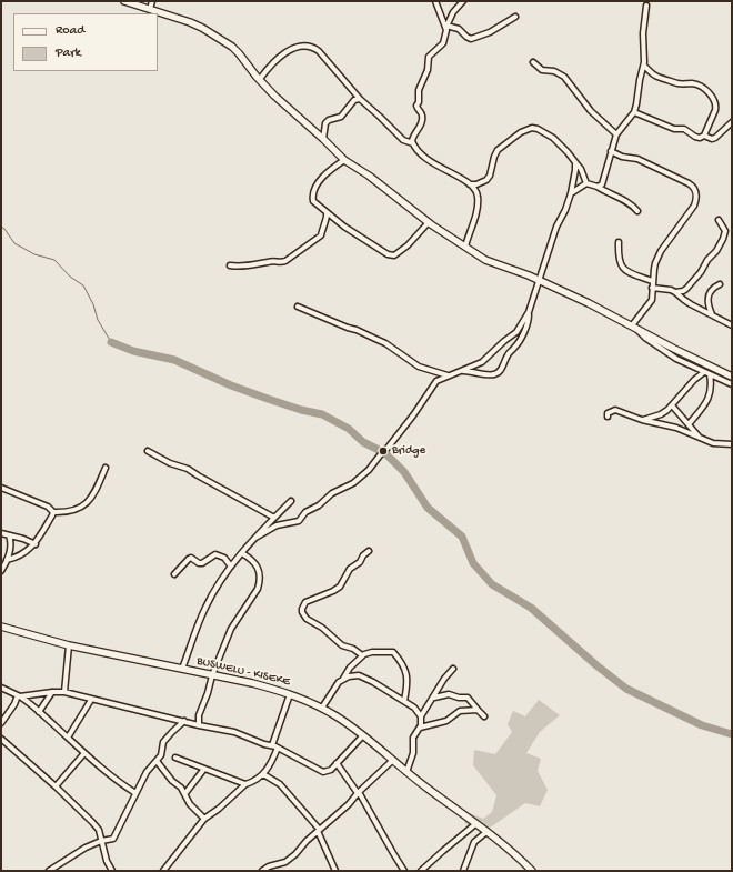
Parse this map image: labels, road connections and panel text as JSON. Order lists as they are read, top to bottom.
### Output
{
  "streets": {
    "street": ["BUSWELU - KISEKE"]
  },
  "places": ["Bridge"],
  "legend": ["Road", "Park"]
}
